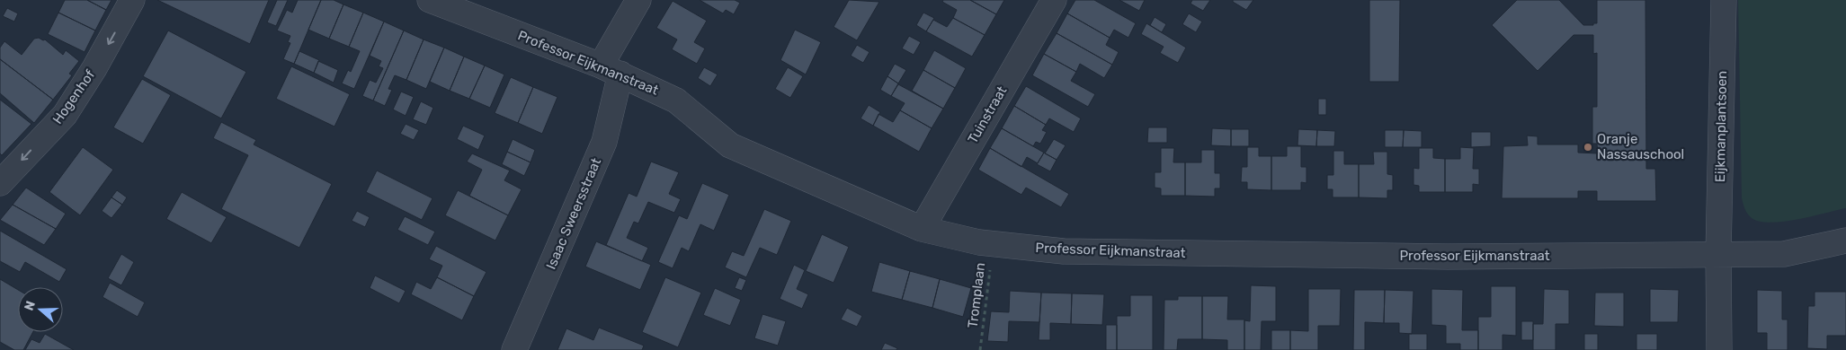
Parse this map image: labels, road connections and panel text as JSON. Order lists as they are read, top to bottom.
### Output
{
  "streets": {
    "street": [
      "Professor Eijkmanstraat",
      "Hogenhof",
      "Tuinstraat",
      "Eijkmanplantsoen",
      "Isaac Sweersstraat"
    ],
    "path": ["Tromplaan"]
  },
  "crossings": [
    ["Professor Eijkmanstraat", "Tuinstraat"],
    ["Professor Eijkmanstraat", "Eijkmanplantsoen"],
    ["Professor Eijkmanstraat", "Isaac Sweersstraat"],
    ["Professor Eijkmanstraat", "Tromplaan"]
  ],
  "one_way": ["Hogenhof"],
  "places": ["Oranje Nassauschool"],
  "north": "left"
}
